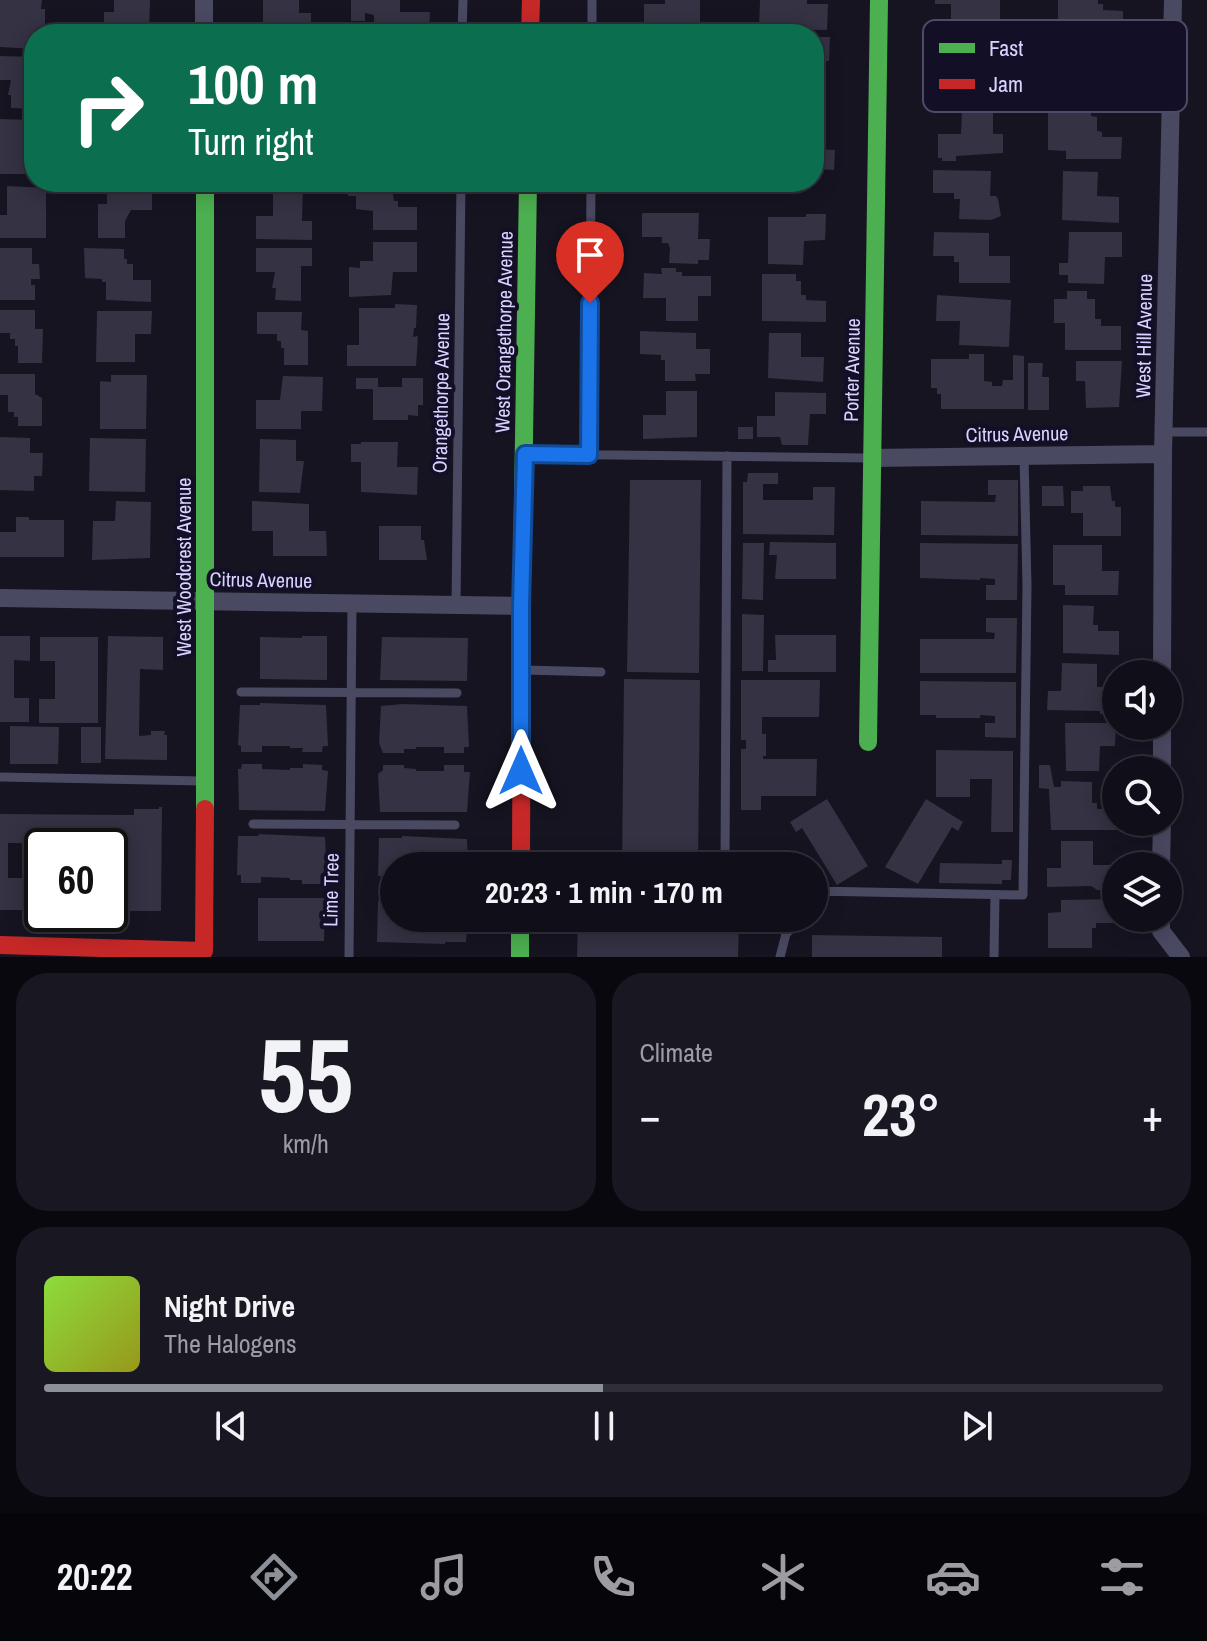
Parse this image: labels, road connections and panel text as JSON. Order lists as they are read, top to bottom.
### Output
{
  "streets": {
    "street": [
      "West Orangethorpe Avenue",
      "West Hill Avenue",
      "Porter Avenue",
      "Citrus Avenue",
      "West Woodcrest Avenue"
    ],
    "lane": ["Orangethorpe Avenue", "Lime Tree"]
  },
  "crossings": [
    ["West Orangethorpe Avenue", "Citrus Avenue"],
    ["West Hill Avenue", "Citrus Avenue"],
    ["Porter Avenue", "Citrus Avenue"],
    ["Orangethorpe Avenue", "Citrus Avenue"],
    ["Citrus Avenue", "West Woodcrest Avenue"],
    ["Citrus Avenue", "Lime Tree"]
  ],
  "legend": ["Fast", "Jam"],
  "page": {
    "turn": ["100 m", "Turn right"],
    "limit": "60",
    "trip": "20:23 · 1 min · 170 m",
    "tile": [
      ["55", "km/h"],
      "Climate"
    ],
    "heat": ["−", "23°", "+"],
    "song": ["Night Drive", "The Halogens"],
    "tabs": "20:22"
  }
}
